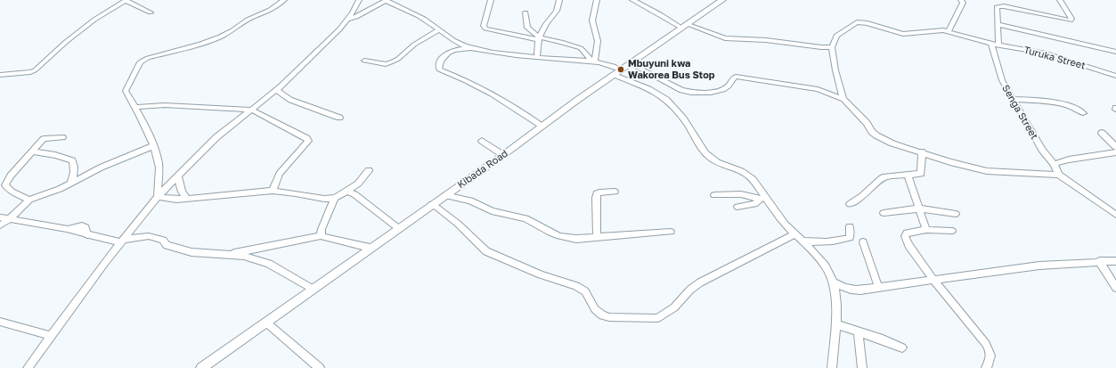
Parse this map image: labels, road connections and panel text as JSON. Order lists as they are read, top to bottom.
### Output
{
  "streets": {
    "main road": ["Kibada Road"],
    "street": ["Turuka Street", "Senga Street"]
  },
  "crossings": [
    ["Turuka Street", "Senga Street"]
  ],
  "places": ["Mbuyuni kwa Wakorea Bus Stop"]
}
